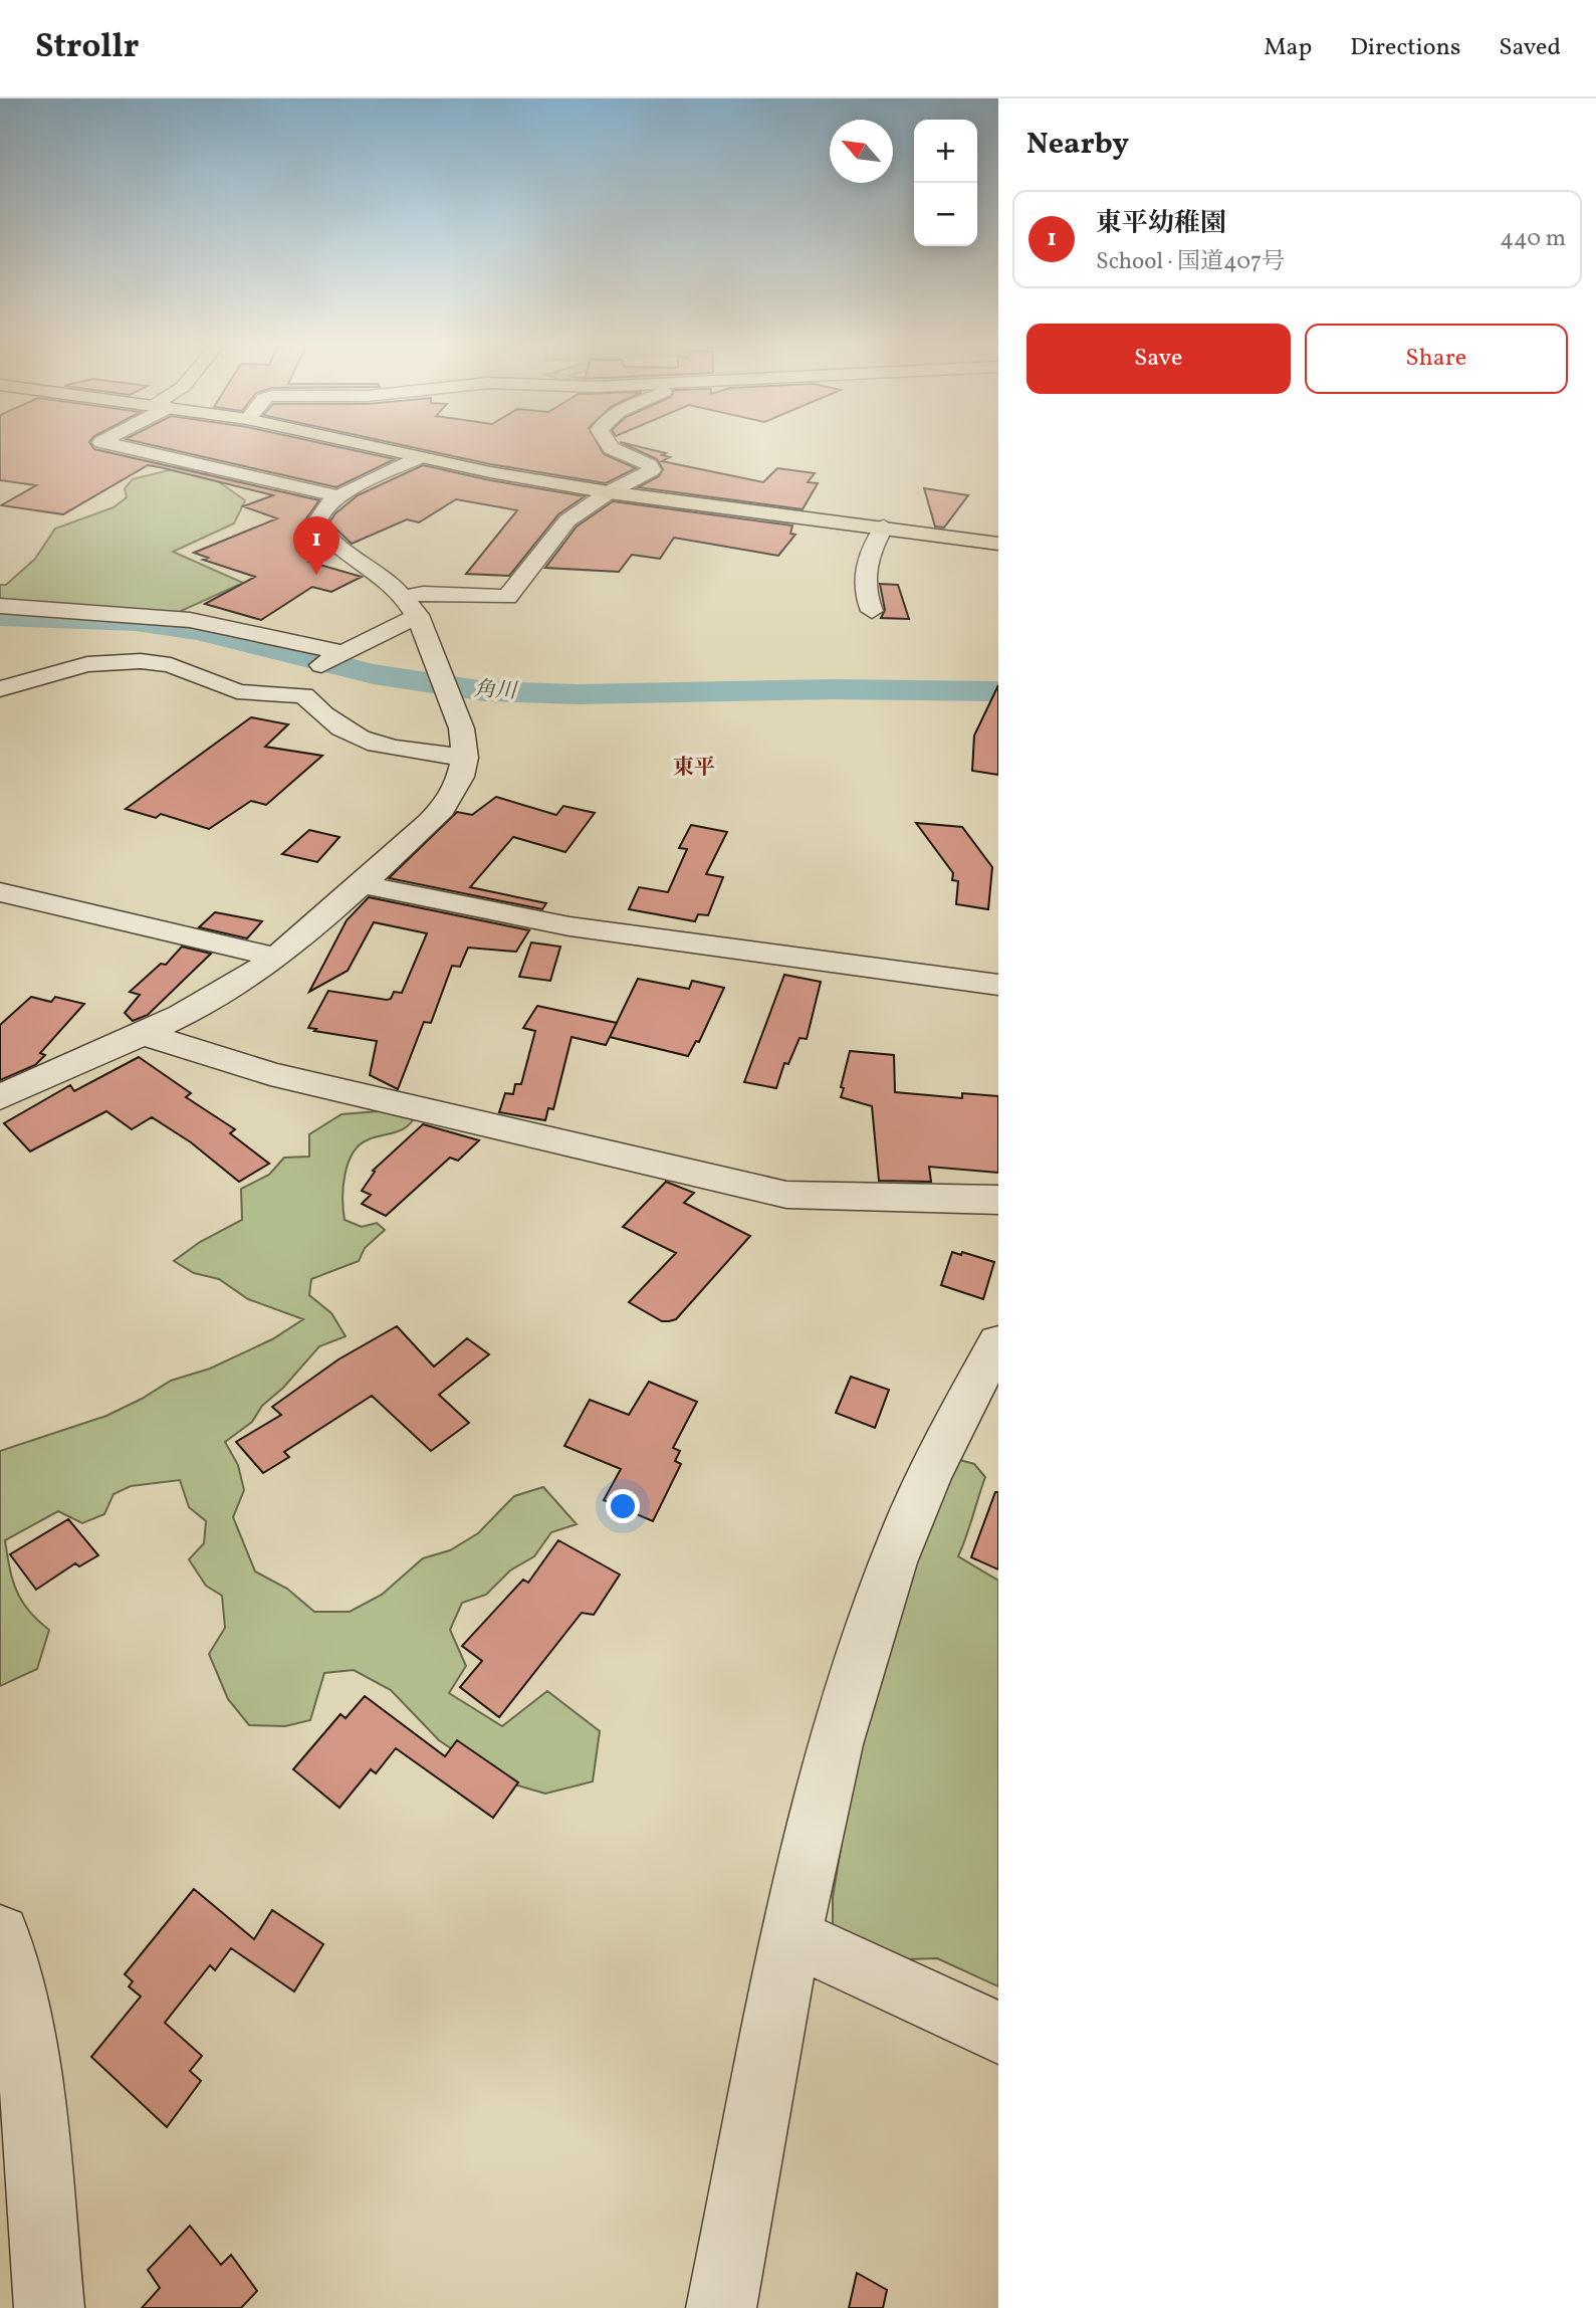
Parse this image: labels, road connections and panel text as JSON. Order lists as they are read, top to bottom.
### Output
{
  "districts": ["東平"],
  "water": ["角川"],
  "north": "top left",
  "page": {
    "header": "Strollr",
    "nav": ["Map", "Directions", "Saved"],
    "heading": "Nearby",
    "map_buttons": ["+", "−"],
    "list": [
      {
        "mark": "1",
        "name": "東平幼稚園",
        "note": "School · 国道407号",
        "value": "440 m"
      }
    ],
    "buttons": ["Save", "Share"],
    "pins": "1"
  }
}
